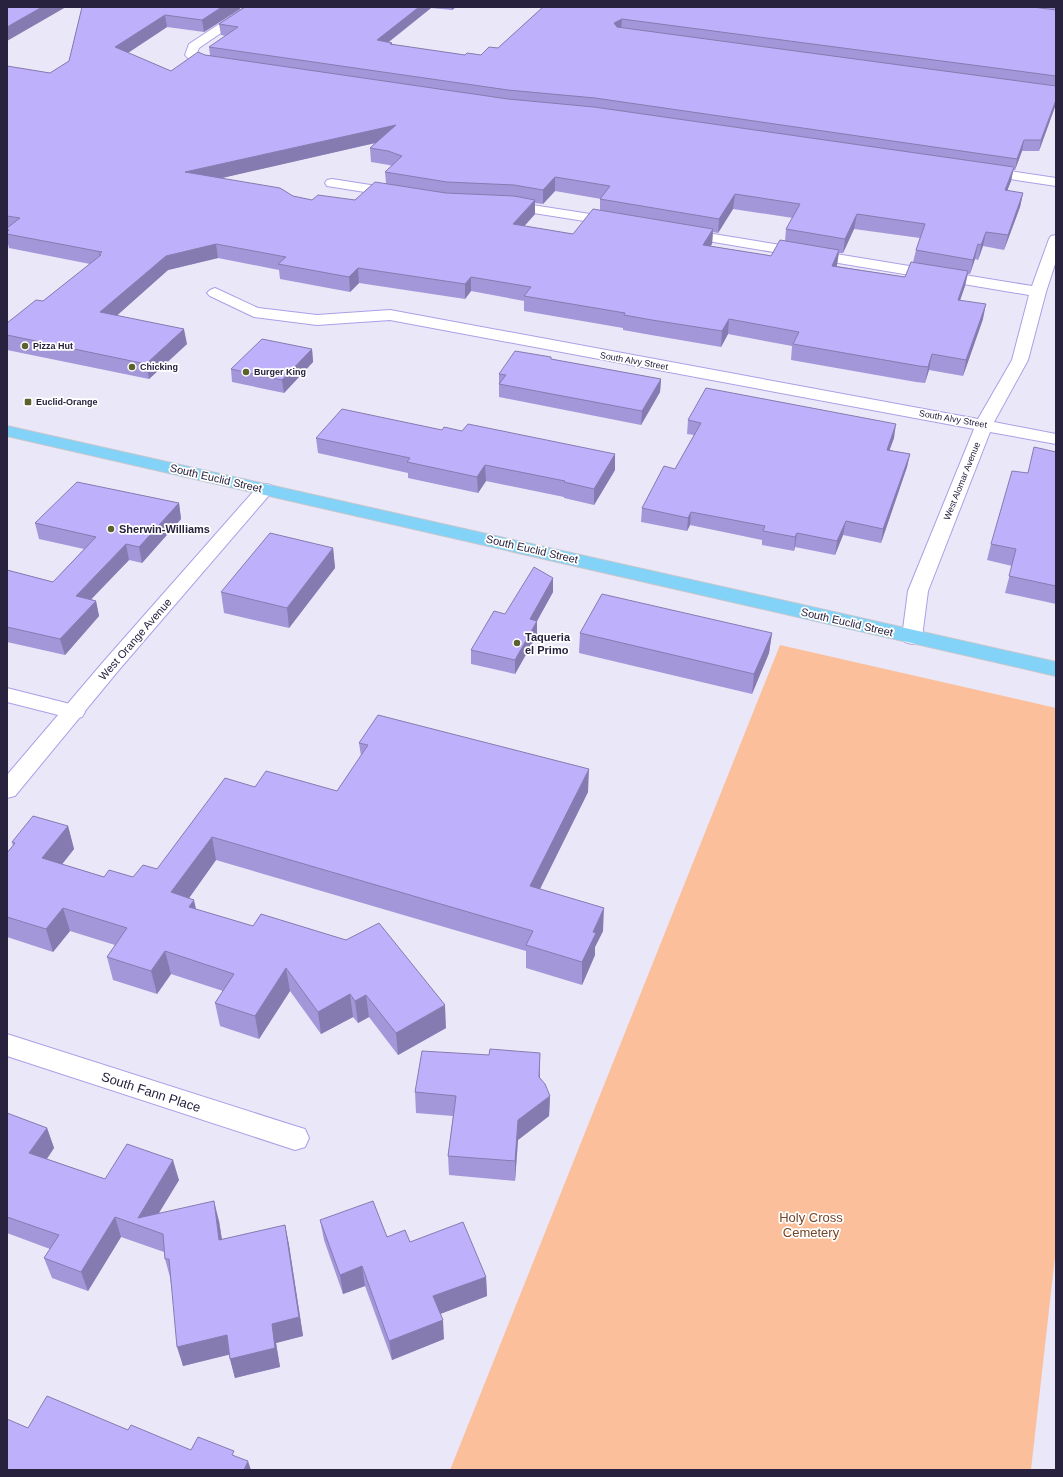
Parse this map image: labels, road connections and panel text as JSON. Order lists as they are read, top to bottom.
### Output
{
  "streets": {
    "main road": ["South Euclid Street"],
    "street": [
      "South Alvy Street",
      "West Alomar Avenue",
      "West Orange Avenue",
      "South Fann Place"
    ]
  },
  "crossings": [
    ["South Alvy Street", "West Alomar Avenue"],
    ["South Euclid Street", "West Alomar Avenue"],
    ["South Euclid Street", "West Orange Avenue"]
  ],
  "parks": ["Holy Cross Cemetery"],
  "places": {
    "other": [
      "Pizza Hut",
      "Chicking",
      "Burger King",
      "Sherwin-Williams",
      "Taqueria el Primo"
    ],
    "transit": ["Euclid-Orange"]
  }
}
